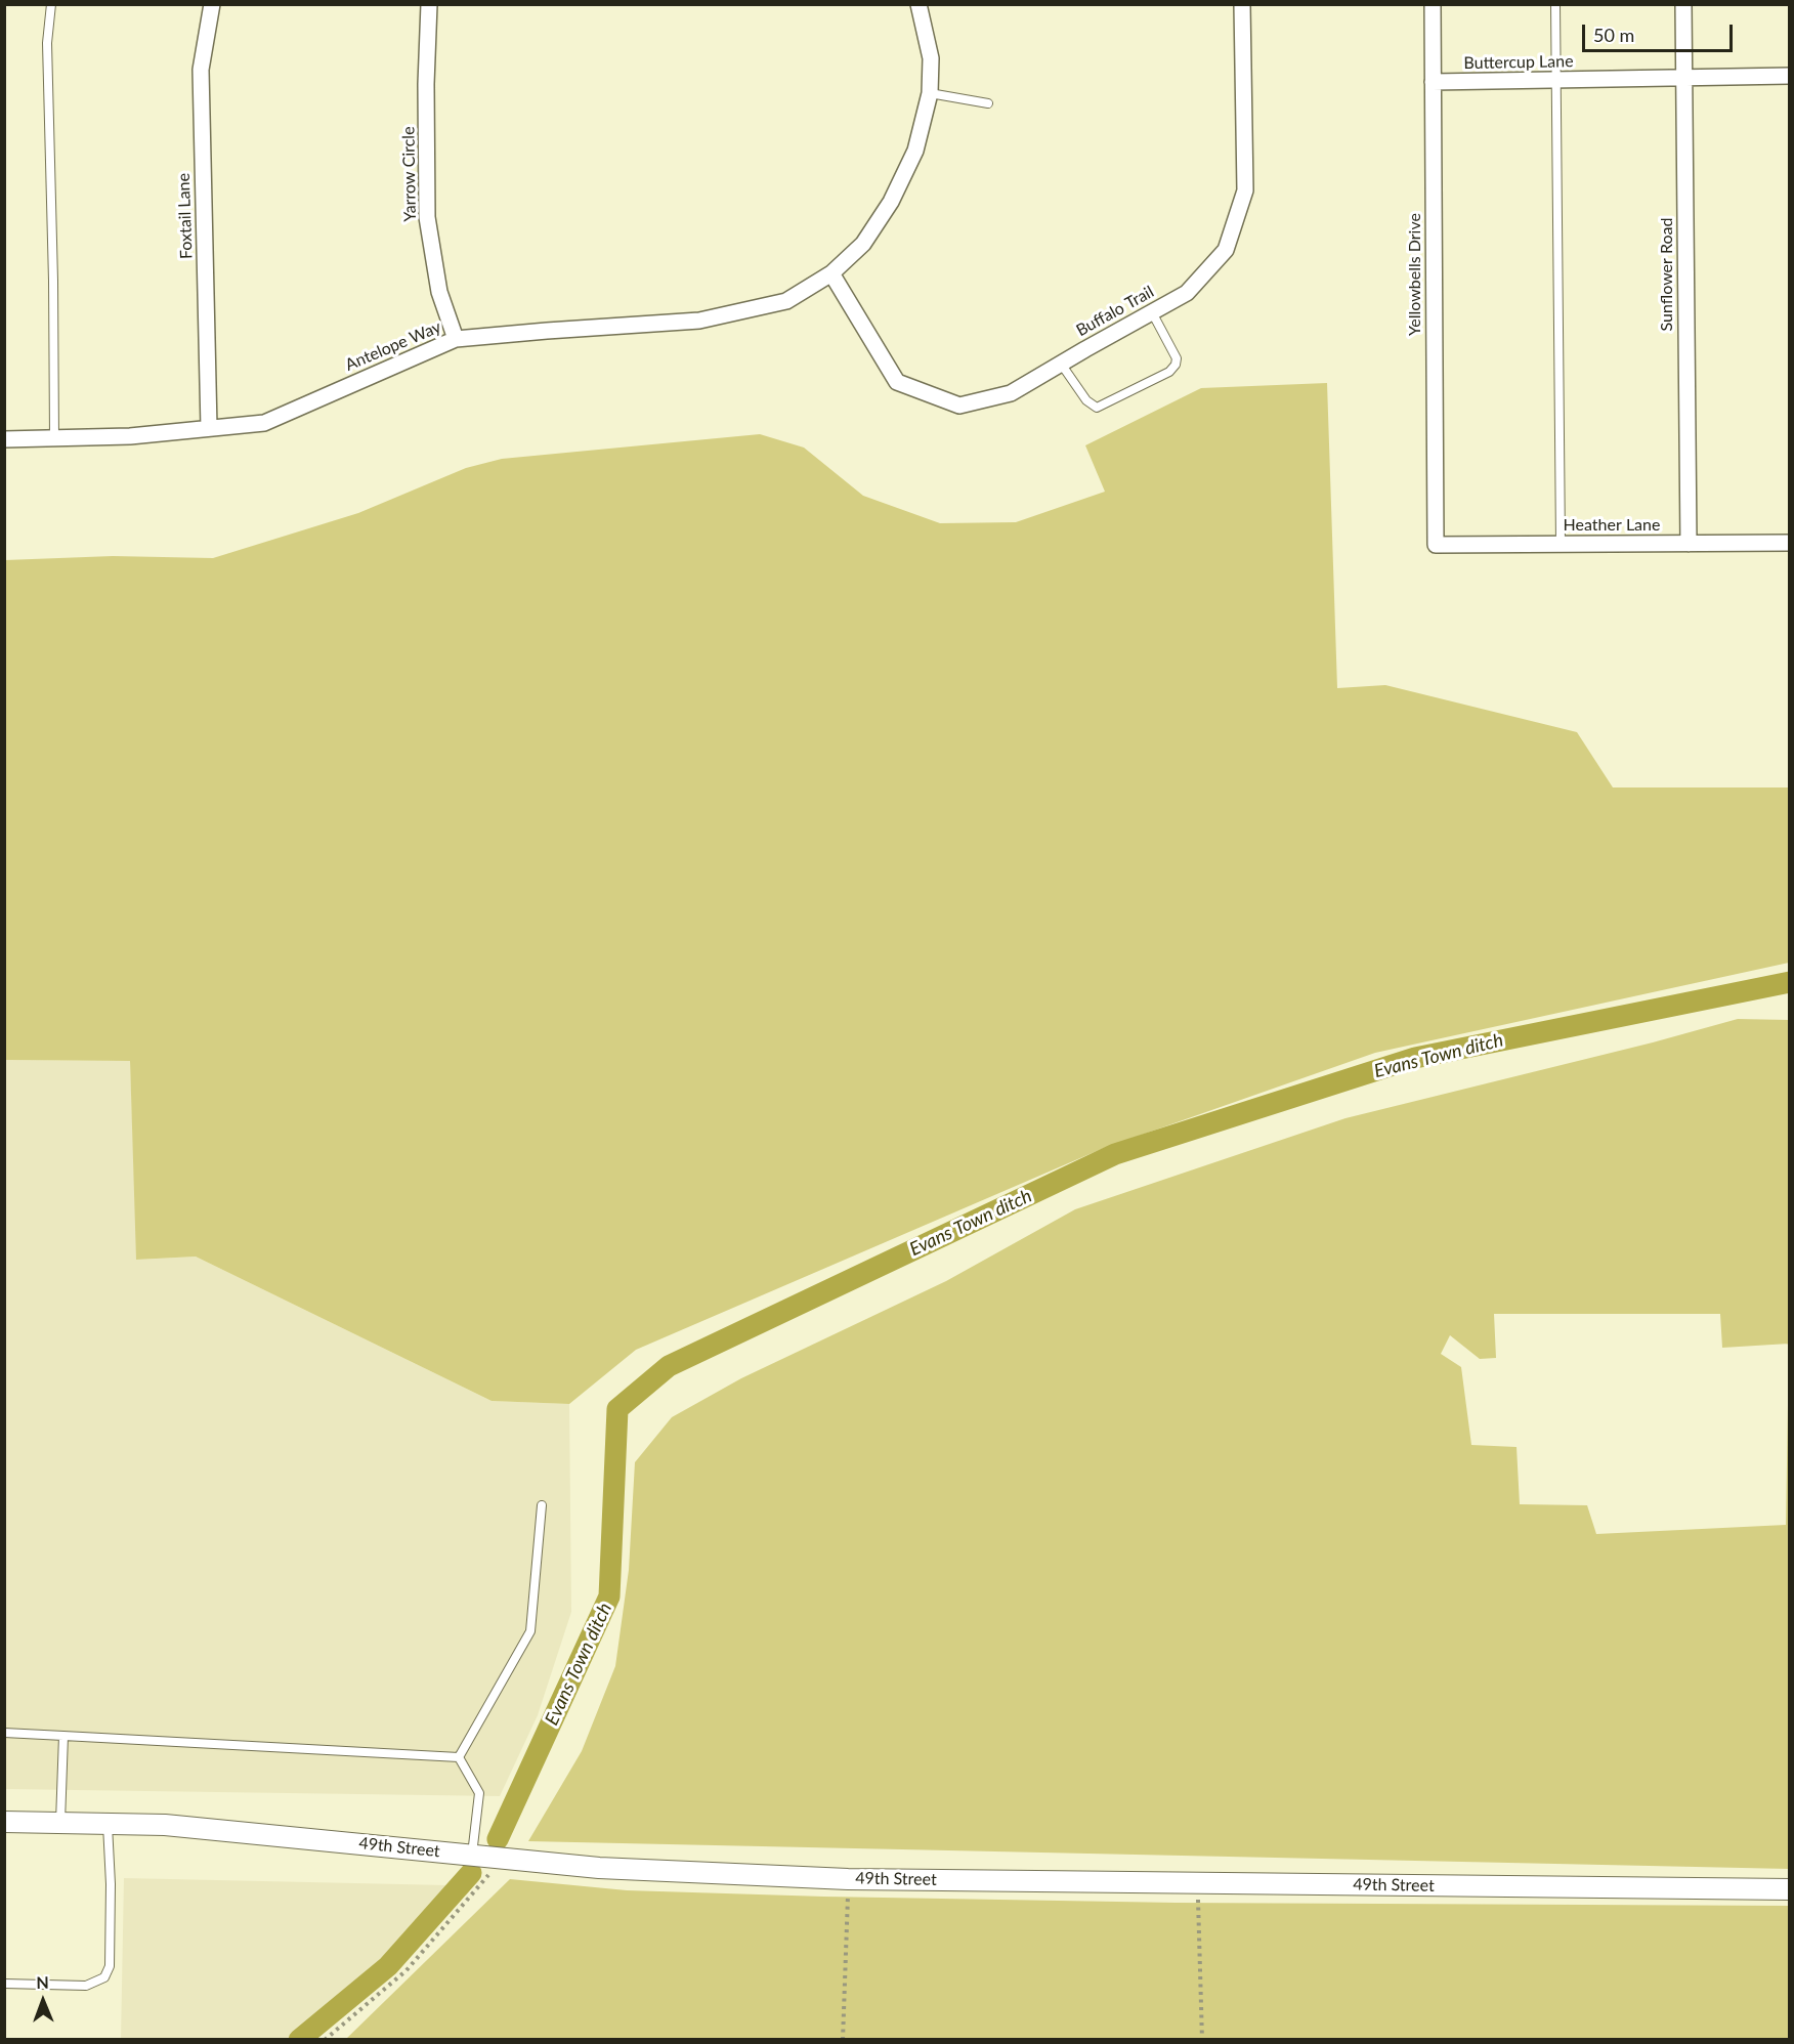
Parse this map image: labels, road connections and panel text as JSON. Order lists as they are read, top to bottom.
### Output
{
  "streets": {
    "street": [
      "Buttercup Lane",
      "Yarrow Circle",
      "Foxtail Lane",
      "Yellowbells Drive",
      "Sunflower Road",
      "Buffalo Trail",
      "Antelope Way",
      "Heather Lane",
      "49th Street"
    ]
  },
  "crossings": [
    ["Buttercup Lane", "Yellowbells Drive"],
    ["Buttercup Lane", "Sunflower Road"],
    ["Yarrow Circle", "Antelope Way"],
    ["Foxtail Lane", "Antelope Way"],
    ["Yellowbells Drive", "Heather Lane"],
    ["Sunflower Road", "Heather Lane"],
    ["Buffalo Trail", "Antelope Way"]
  ],
  "water": ["Evans Town ditch"],
  "scale_bar": "50 m",
  "north": "top"
}
